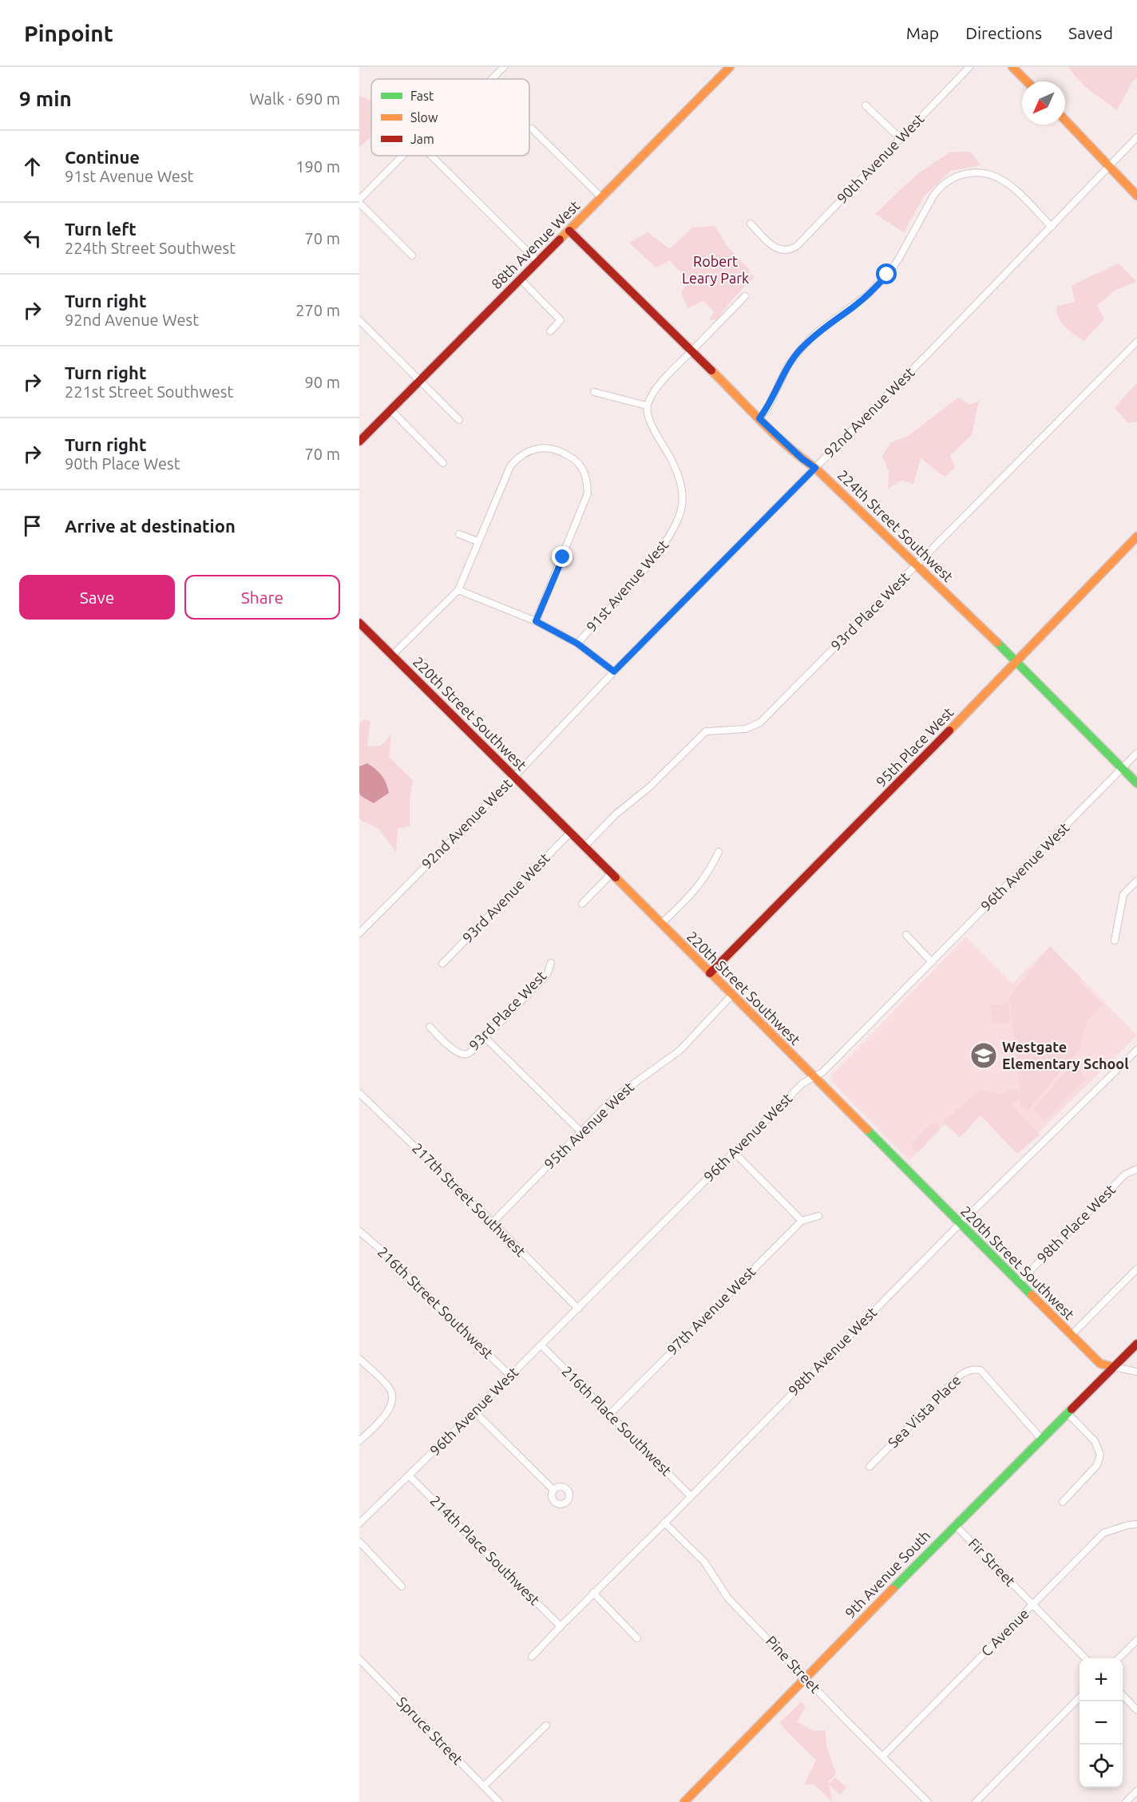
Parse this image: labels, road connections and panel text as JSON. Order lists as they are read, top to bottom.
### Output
{
  "streets": {
    "street": [
      "90th Avenue West",
      "88th Avenue West",
      "92nd Avenue West",
      "224th Street Southwest",
      "91st Avenue West",
      "93rd Place West",
      "220th Street Southwest",
      "95th Place West",
      "96th Avenue West",
      "93rd Avenue West",
      "95th Avenue West",
      "217th Street Southwest",
      "98th Place West",
      "216th Street Southwest",
      "97th Avenue West",
      "98th Avenue West",
      "Sea Vista Place",
      "216th Place Southwest",
      "214th Place Southwest",
      "Fir Street",
      "9th Avenue South",
      "C Avenue",
      "Pine Street",
      "Spruce Street"
    ]
  },
  "crossings": [
    ["88th Avenue West", "224th Street Southwest"],
    ["92nd Avenue West", "224th Street Southwest"],
    ["92nd Avenue West", "220th Street Southwest"],
    ["224th Street Southwest", "93rd Place West"],
    ["224th Street Southwest", "95th Place West"],
    ["224th Street Southwest", "96th Avenue West"],
    ["93rd Place West", "220th Street Southwest"],
    ["220th Street Southwest", "95th Place West"],
    ["220th Street Southwest", "96th Avenue West"],
    ["220th Street Southwest", "93rd Avenue West"],
    ["220th Street Southwest", "95th Avenue West"],
    ["220th Street Southwest", "98th Place West"],
    ["220th Street Southwest", "98th Avenue West"],
    ["220th Street Southwest", "9th Avenue South"],
    ["96th Avenue West", "217th Street Southwest"],
    ["96th Avenue West", "216th Street Southwest"],
    ["96th Avenue West", "216th Place Southwest"],
    ["96th Avenue West", "214th Place Southwest"],
    ["95th Avenue West", "217th Street Southwest"],
    ["97th Avenue West", "216th Place Southwest"],
    ["98th Avenue West", "216th Place Southwest"],
    ["98th Avenue West", "214th Place Southwest"],
    ["98th Avenue West", "Pine Street"],
    ["Sea Vista Place", "9th Avenue South"],
    ["Fir Street", "9th Avenue South"],
    ["Fir Street", "C Avenue"],
    ["9th Avenue South", "Pine Street"],
    ["C Avenue", "Pine Street"]
  ],
  "parks": ["Robert Leary Park"],
  "places": {
    "school or university": ["Westgate Elementary School"]
  },
  "legend": ["Fast", "Slow", "Jam"],
  "north": "bottom left",
  "page": {
    "header": "Pinpoint",
    "nav": ["Map", "Directions", "Saved"],
    "heading": ["9 min", "Walk · 690 m"],
    "list": [
      ["Continue", "91st Avenue West", "190 m"],
      ["Turn left", "224th Street Southwest", "70 m"],
      ["Turn right", "92nd Avenue West", "270 m"],
      ["Turn right", "221st Street Southwest", "90 m"],
      ["Turn right", "90th Place West", "70 m"],
      "Arrive at destination"
    ],
    "buttons": ["Save", "Share"],
    "map_buttons": ["+", "−"]
  }
}
